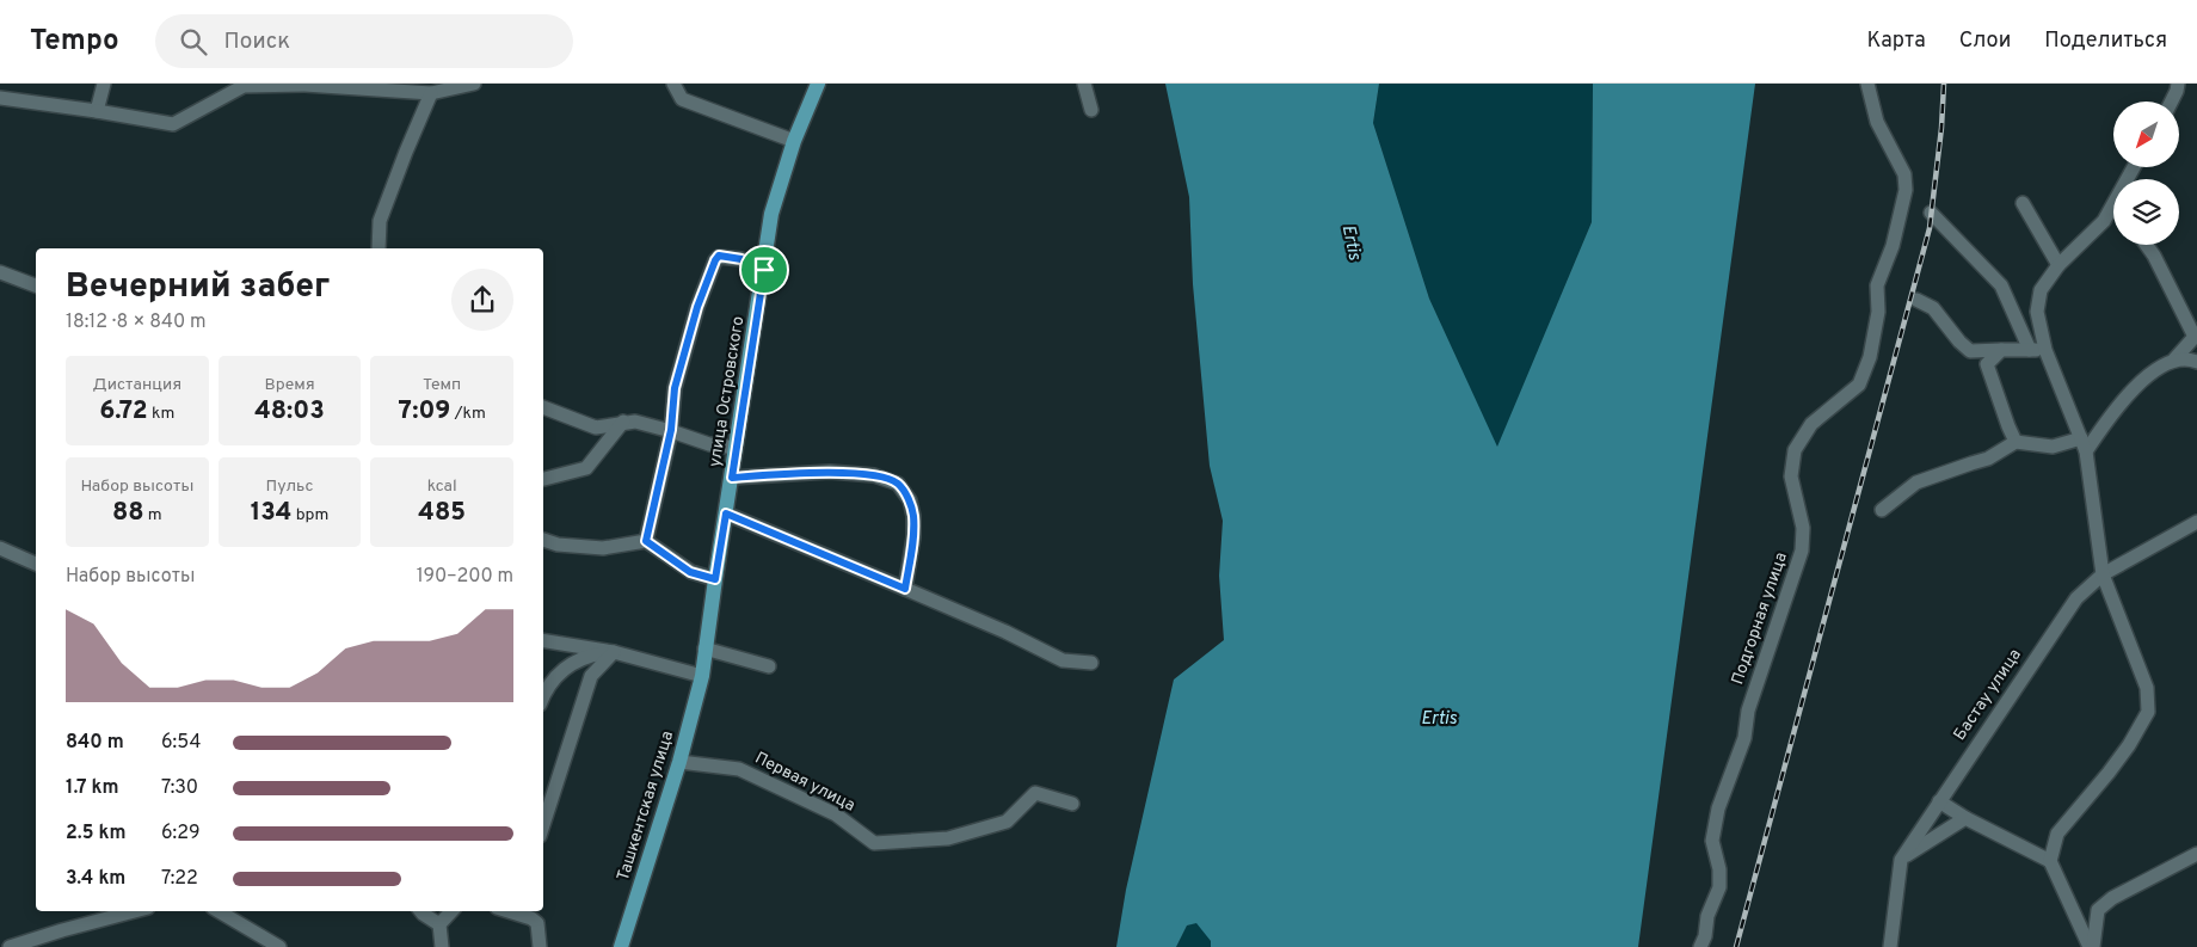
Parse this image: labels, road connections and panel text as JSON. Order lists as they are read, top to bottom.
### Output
{
  "streets": {
    "main road": ["улица Островского", "Ташкентская улица"],
    "street": ["Подгорная улица", "Бастау улица", "Первая улица"]
  },
  "crossings": [
    ["улица Островского", "Ташкентская улица"],
    ["Первая улица", "Ташкентская улица"]
  ],
  "water": ["Ertis"],
  "north": "bottom left",
  "page": {
    "header": "Tempo",
    "search": "Поиск",
    "nav": ["Карта", "Слои", "Поделиться"],
    "heading": ["Вечерний забег", "18:12 · 8 × 840 m"],
    "stats": [
      ["Дистанция", "6.72 km"],
      ["Время", "48:03"],
      ["Темп", "7:09 /km"],
      ["Набор высоты", "88 m"],
      ["Пульс", "134 bpm"],
      ["kcal", "485"]
    ],
    "chart": ["Набор высоты", "190–200 m"],
    "list": [
      {
        "name": "840 m",
        "note": "6:54"
      },
      {
        "name": "1.7 km",
        "note": "7:30"
      },
      {
        "name": "2.5 km",
        "note": "6:29"
      },
      {
        "name": "3.4 km",
        "note": "7:22"
      }
    ]
  }
}
